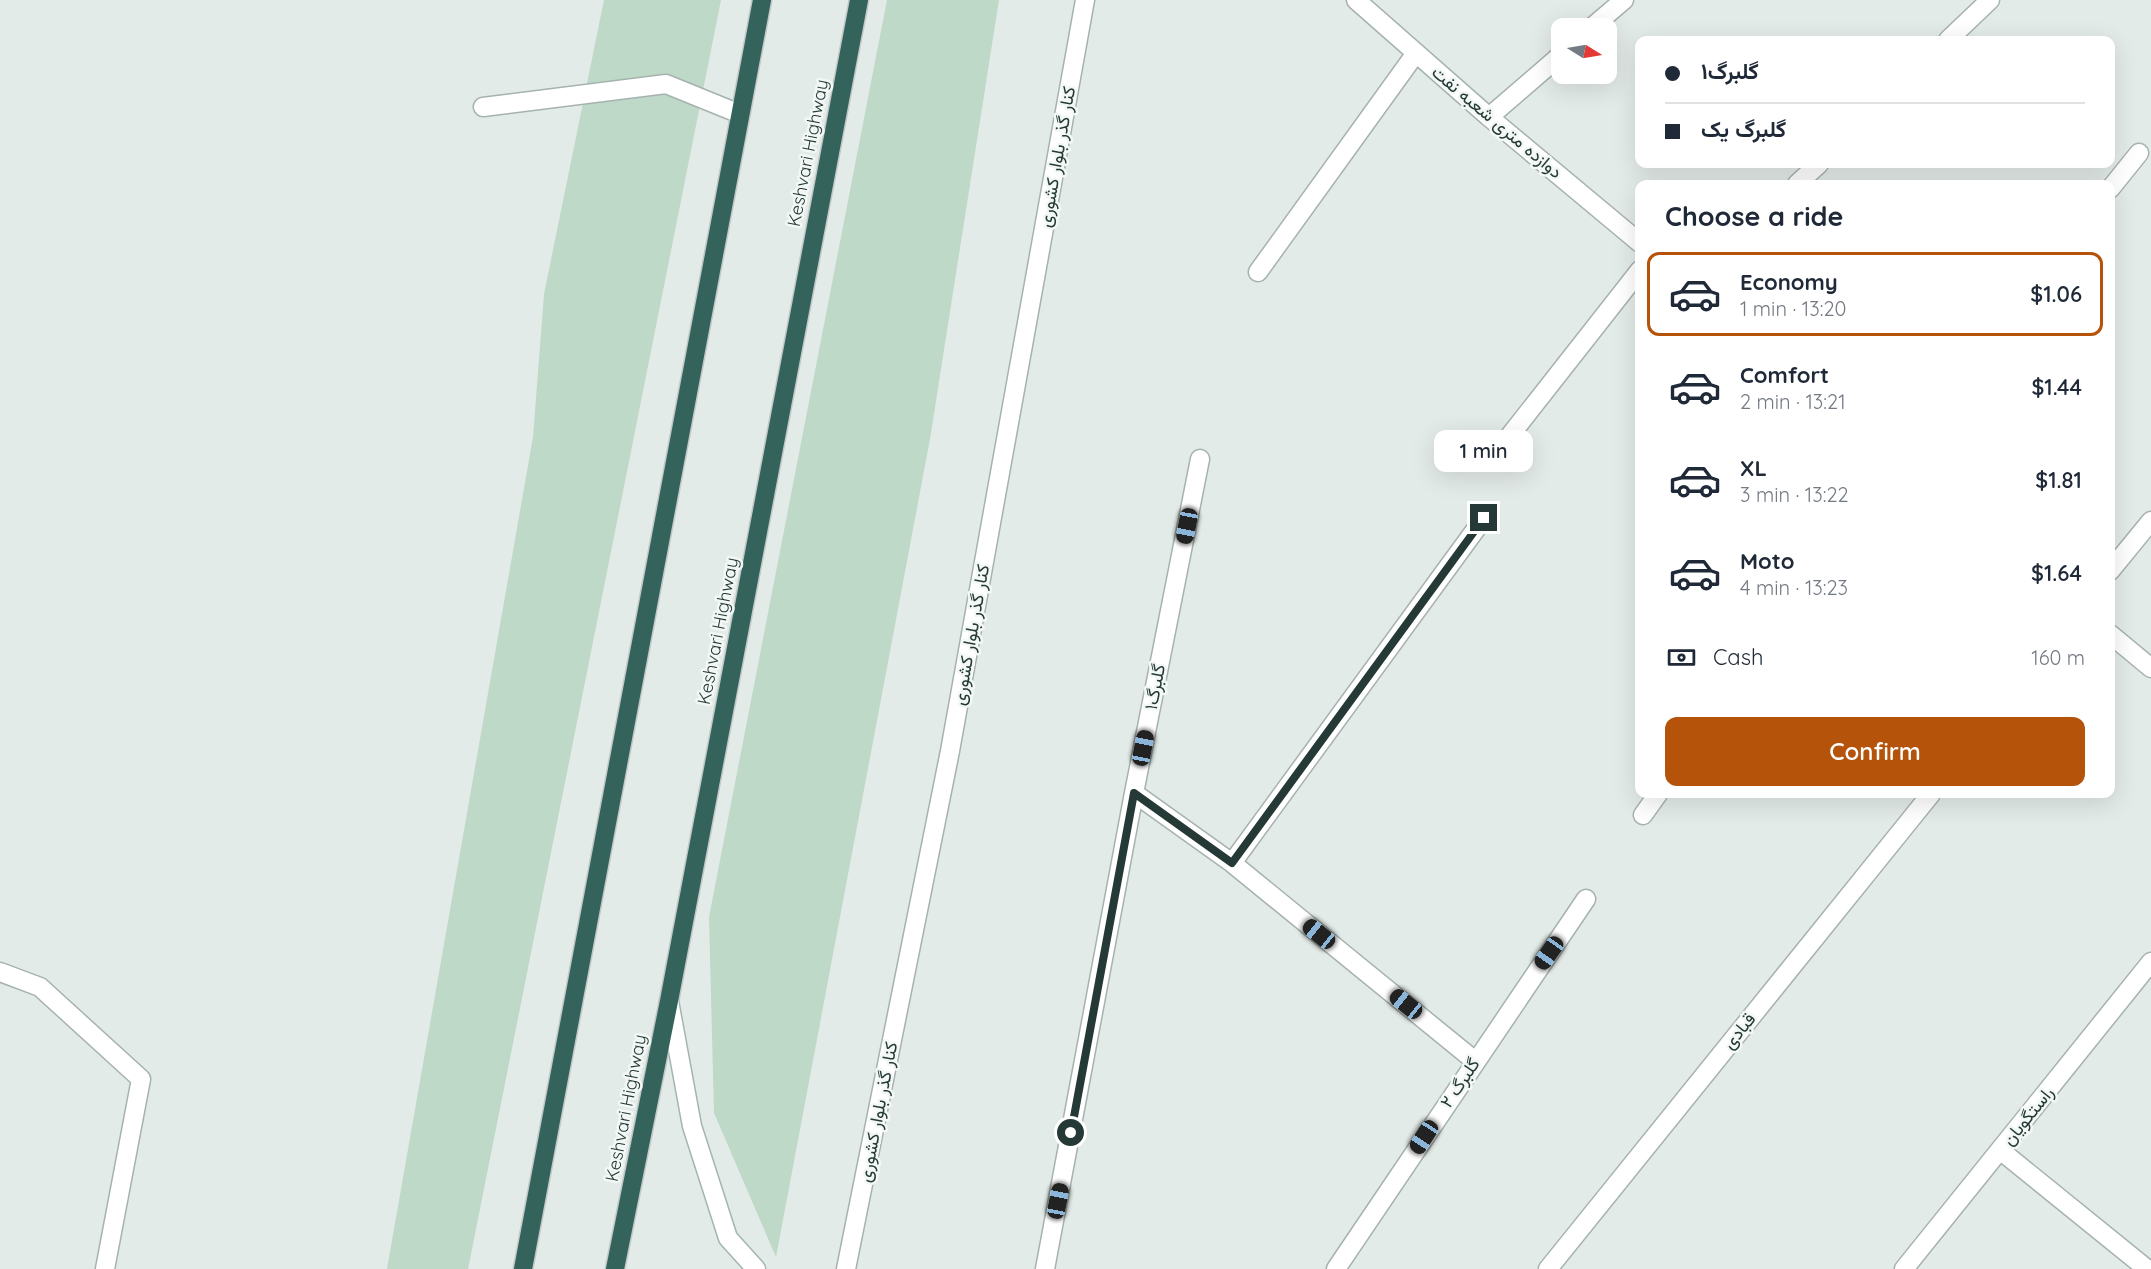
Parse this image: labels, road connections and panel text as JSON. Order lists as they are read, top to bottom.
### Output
{
  "streets": {
    "highway": ["Keshvari Highway"],
    "street": [
      "دوازده متری شعبه نفت",
      "کنار گذر بلوار کشوری",
      "گلبرگ۱",
      "قبادی",
      "گلبرگ ۲",
      "راستگویان"
    ]
  },
  "north": "right",
  "page": {
    "banner": ["گلبرگ۱", "گلبرگ یک"],
    "heading": "Choose a ride",
    "list": [
      {
        "name": "Economy",
        "note": "1 min · 13:20",
        "value": "$1.06"
      },
      {
        "name": "Comfort",
        "note": "2 min · 13:21",
        "value": "$1.44"
      },
      {
        "name": "XL",
        "note": "3 min · 13:22",
        "value": "$1.81"
      },
      {
        "name": "Moto",
        "note": "4 min · 13:23",
        "value": "$1.64"
      }
    ],
    "bubble": "1 min",
    "pay": ["Cash", "160 m"],
    "buttons": "Confirm"
  }
}
